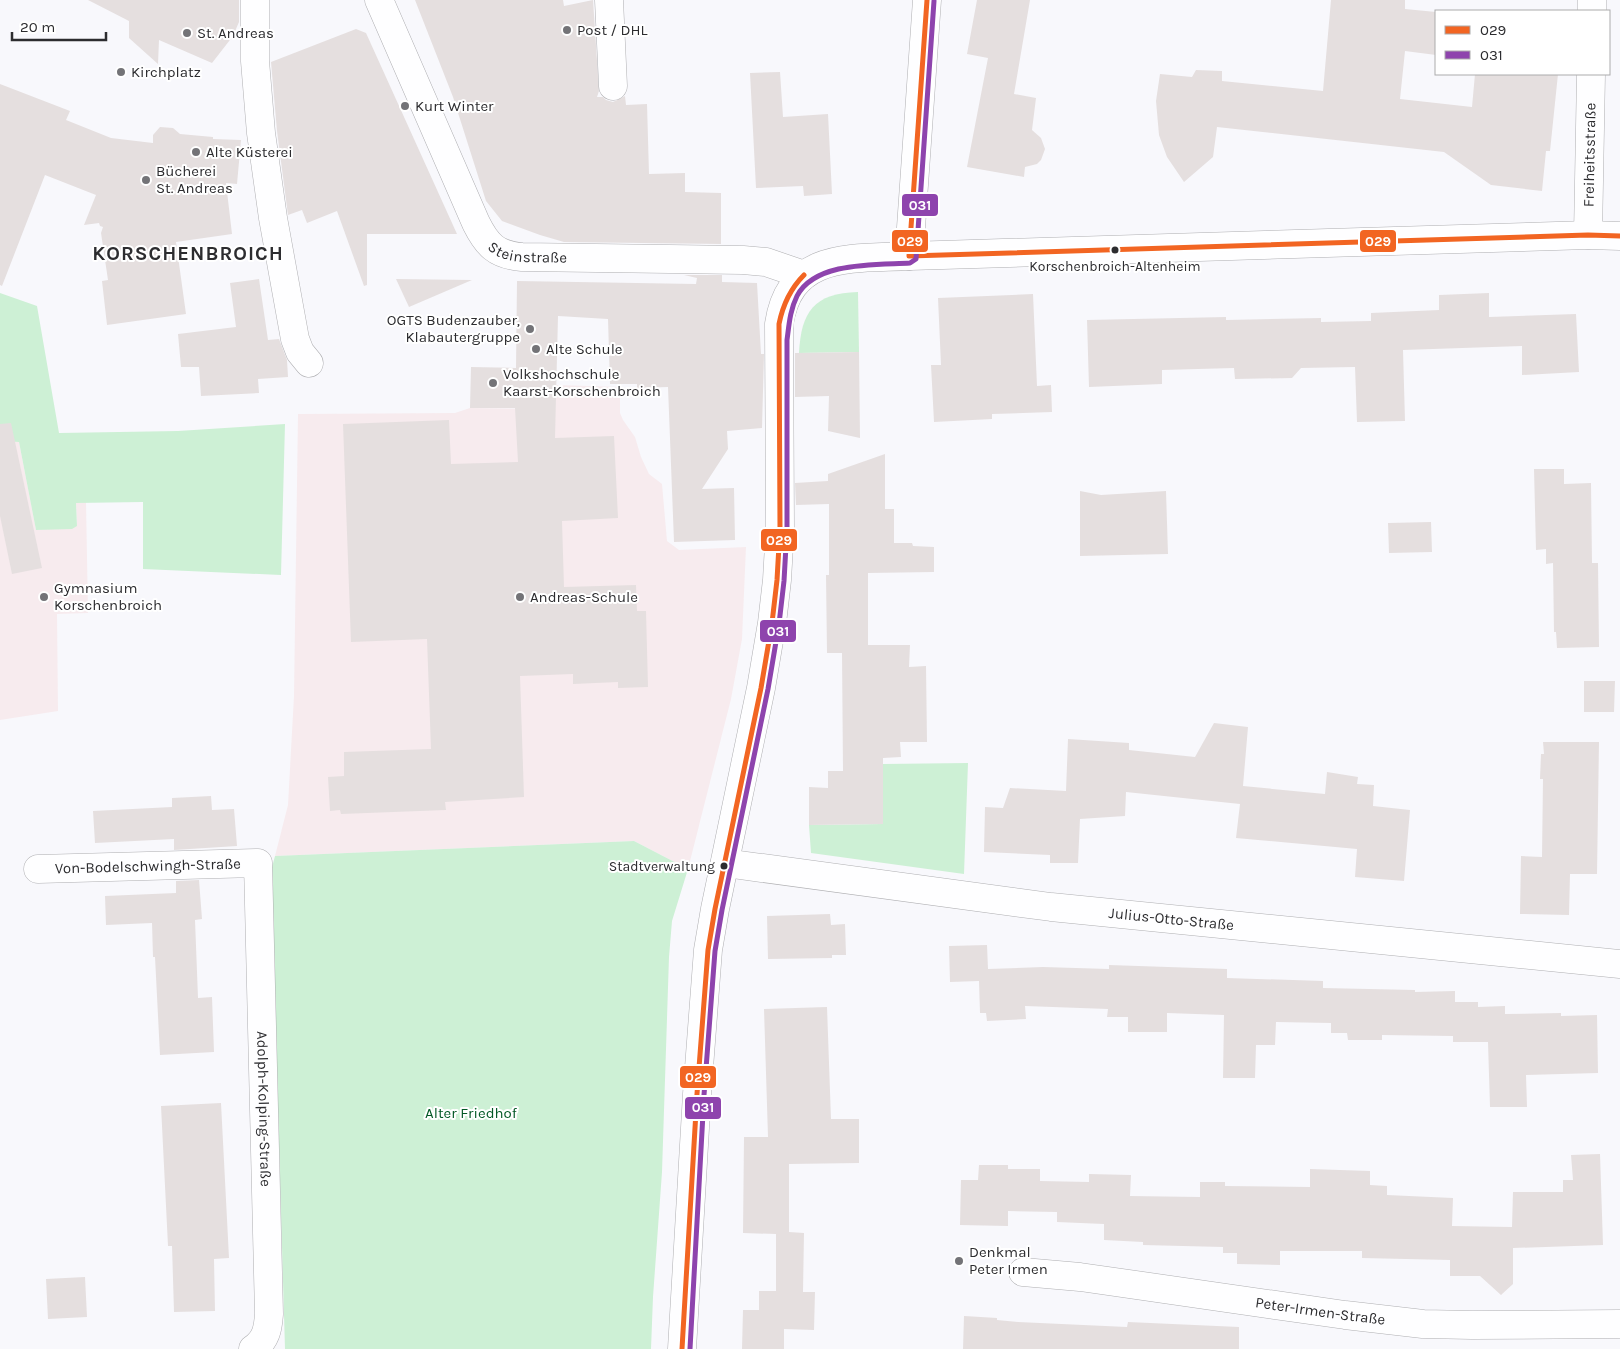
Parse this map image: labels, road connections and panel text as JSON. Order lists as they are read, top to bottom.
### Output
{
  "streets": {
    "street": [
      "Freiheitsstraße",
      "Steinstraße",
      "Von-Bodelschwingh-Straße",
      "Julius-Otto-Straße",
      "Adolph-Kolping-Straße",
      "Peter-Irmen-Straße"
    ]
  },
  "crossings": [
    ["Von-Bodelschwingh-Straße", "Adolph-Kolping-Straße"]
  ],
  "districts": ["KORSCHENBROICH"],
  "parks": ["Alter Friedhof"],
  "places": [
    "Post / DHL",
    "St. Andreas",
    "Kirchplatz",
    "Kurt Winter",
    "Alte Küsterei",
    "Bücherei St. Andreas",
    "Korschenbroich-Altenheim",
    "OGTS Budenzauber, Klabautergruppe",
    "Alte Schule",
    "Volkshochschule Kaarst-Korschenbroich",
    "Gymnasium Korschenbroich",
    "Andreas-Schule",
    "Stadtverwaltung",
    "Denkmal Peter Irmen"
  ],
  "lines": ["transit line 029", "transit line 031"],
  "legend": ["029", "031"],
  "scale_bar": "20 m"
}
